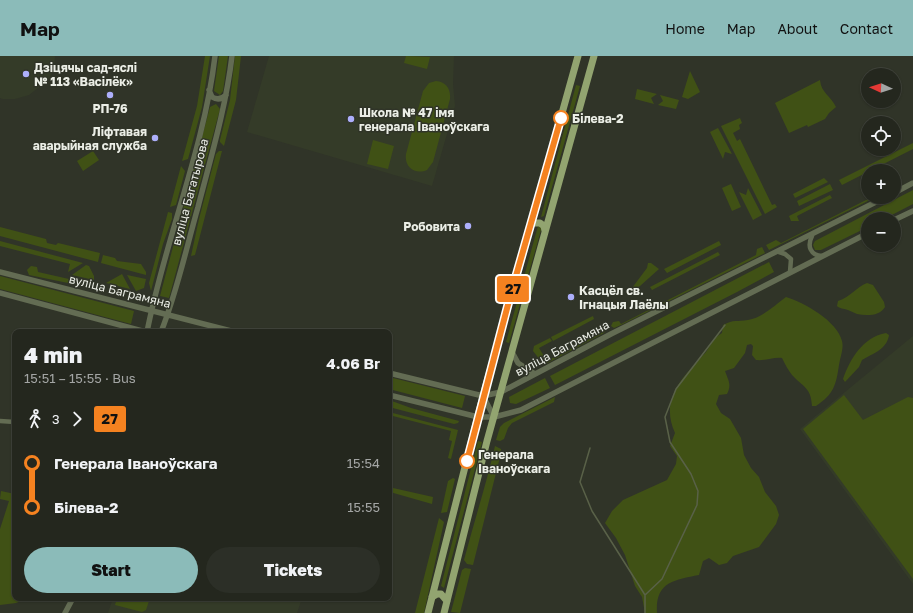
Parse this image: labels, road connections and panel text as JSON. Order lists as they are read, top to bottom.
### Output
{
  "streets": {
    "street": ["вуліца Багатырова", "вуліца Баграмяна"]
  },
  "crossings": [
    ["вуліца Багатырова", "вуліца Баграмяна"]
  ],
  "places": [
    "Дзіцячы сад-яслі № 113 «Васілёк»",
    "РП-76",
    "Білева-2",
    "Школа № 47 імя генерала Іваноўскага",
    "Ліфтавая аварыйная служба",
    "Робовита",
    "Касцёл св. Ігнацыя Лаёлы",
    "Генерала Іваноўскага"
  ],
  "lines": ["bus line 27"],
  "north": "left",
  "page": {
    "header": "Map",
    "nav": [
      "Home",
      "Map",
      "About",
      "Contact"
    ],
    "on_map": "27",
    "map_buttons": ["+", "−"],
    "heading": ["4 min", "15:51 – 15:55 · Bus", "4.06 Br"],
    "legs": ["3", "27"],
    "list": [
      {
        "name": "Генерала Іваноўскага",
        "value": "15:54"
      },
      {
        "name": "Білева-2",
        "value": "15:55"
      }
    ],
    "buttons": ["Start", "Tickets"]
  }
}
